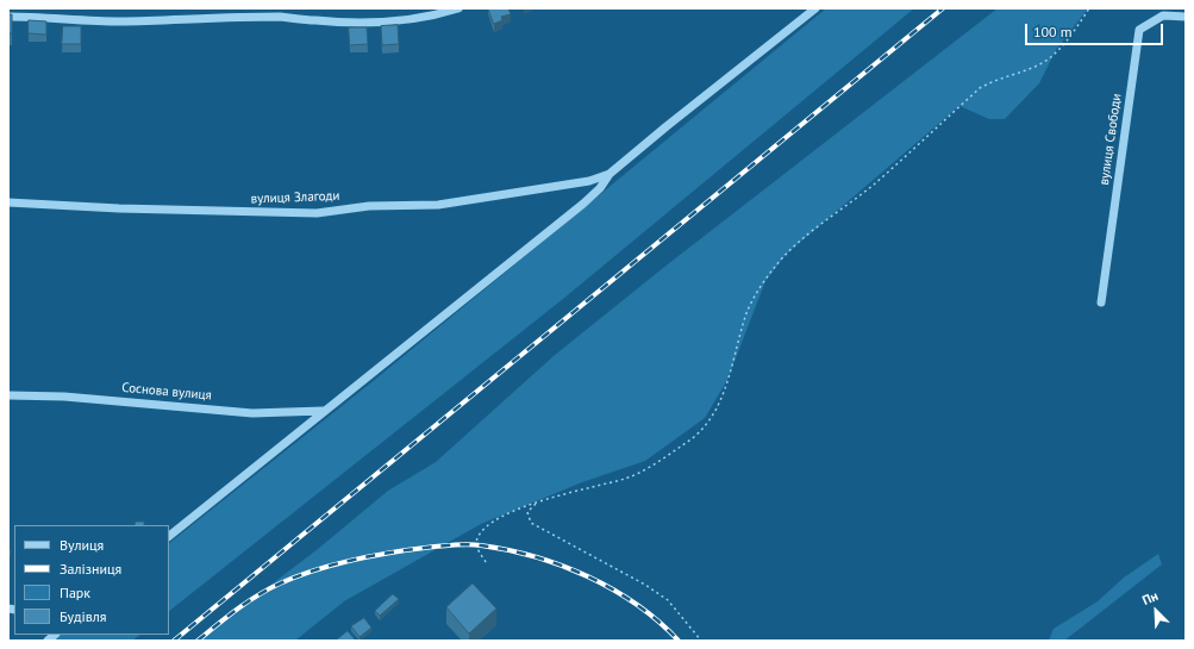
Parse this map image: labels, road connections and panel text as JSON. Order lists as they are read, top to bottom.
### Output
{
  "streets": {
    "street": ["вулиця Свободи", "вулиця Злагоди", "Соснова вулиця"]
  },
  "legend": [
    "Вулиця",
    "Залізниця",
    "Парк",
    "Будівля"
  ],
  "scale_bar": "100 m",
  "north": "top left"
}
